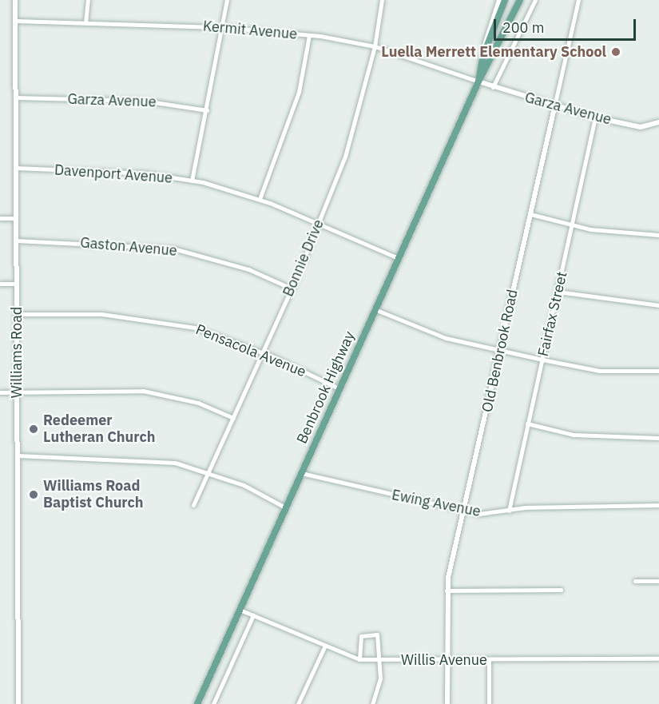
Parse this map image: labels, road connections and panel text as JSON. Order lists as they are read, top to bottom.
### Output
{
  "streets": {
    "main road": ["Benbrook Highway"],
    "street": [
      "Kermit Avenue",
      "Garza Avenue",
      "Davenport Avenue",
      "Gaston Avenue",
      "Bonnie Drive",
      "Fairfax Street",
      "Pensacola Avenue",
      "Old Benbrook Road",
      "Williams Road",
      "Ewing Avenue",
      "Willis Avenue"
    ]
  },
  "crossings": [
    ["Kermit Avenue", "Garza Avenue"],
    ["Kermit Avenue", "Bonnie Drive"],
    ["Kermit Avenue", "Williams Road"],
    ["Kermit Avenue", "Benbrook Highway"],
    ["Garza Avenue", "Fairfax Street"],
    ["Garza Avenue", "Old Benbrook Road"],
    ["Garza Avenue", "Williams Road"],
    ["Garza Avenue", "Benbrook Highway"],
    ["Davenport Avenue", "Bonnie Drive"],
    ["Davenport Avenue", "Williams Road"],
    ["Davenport Avenue", "Benbrook Highway"],
    ["Gaston Avenue", "Bonnie Drive"],
    ["Gaston Avenue", "Williams Road"],
    ["Bonnie Drive", "Pensacola Avenue"],
    ["Fairfax Street", "Ewing Avenue"],
    ["Pensacola Avenue", "Williams Road"],
    ["Pensacola Avenue", "Benbrook Highway"],
    ["Old Benbrook Road", "Ewing Avenue"],
    ["Old Benbrook Road", "Willis Avenue"],
    ["Benbrook Highway", "Ewing Avenue"],
    ["Benbrook Highway", "Willis Avenue"]
  ],
  "places": ["Luella Merrett Elementary School", "Redeemer Lutheran Church", "Williams Road Baptist Church"],
  "scale_bar": "200 m"
}
